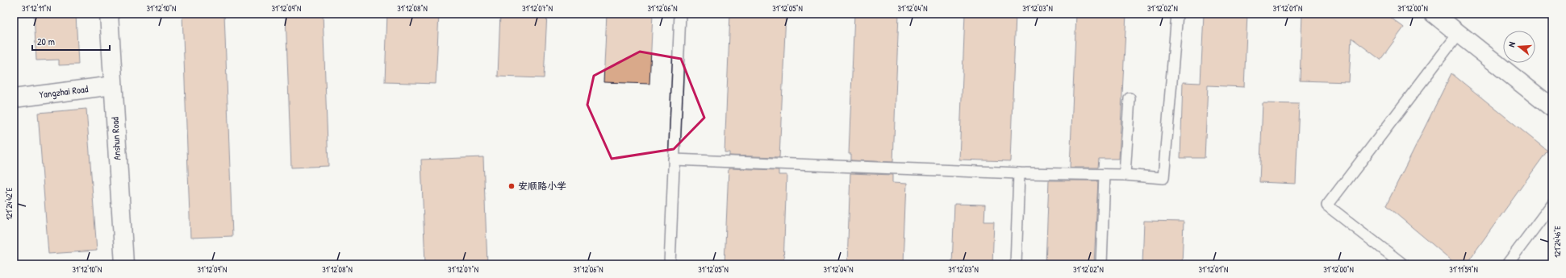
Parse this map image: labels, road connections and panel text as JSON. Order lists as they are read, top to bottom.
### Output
{
  "streets": {
    "street": ["Yangzhai Road", "Anshun Road"]
  },
  "crossings": [
    ["Yangzhai Road", "Anshun Road"]
  ],
  "places": ["安顺路小学"],
  "scale_bar": "20 m",
  "north": "left",
  "coordinates": [
    "31°12'11\"N",
    "31°12'10\"N",
    "31°12'09\"N",
    "31°12'08\"N",
    "31°12'07\"N",
    "31°12'06\"N",
    "31°12'05\"N",
    "31°12'04\"N",
    "31°12'03\"N",
    "31°12'02\"N",
    "31°12'01\"N",
    "31°12'00\"N",
    "121°24'42\"E",
    "121°24'46\"E",
    "31°11'59\"N"
  ]
}
